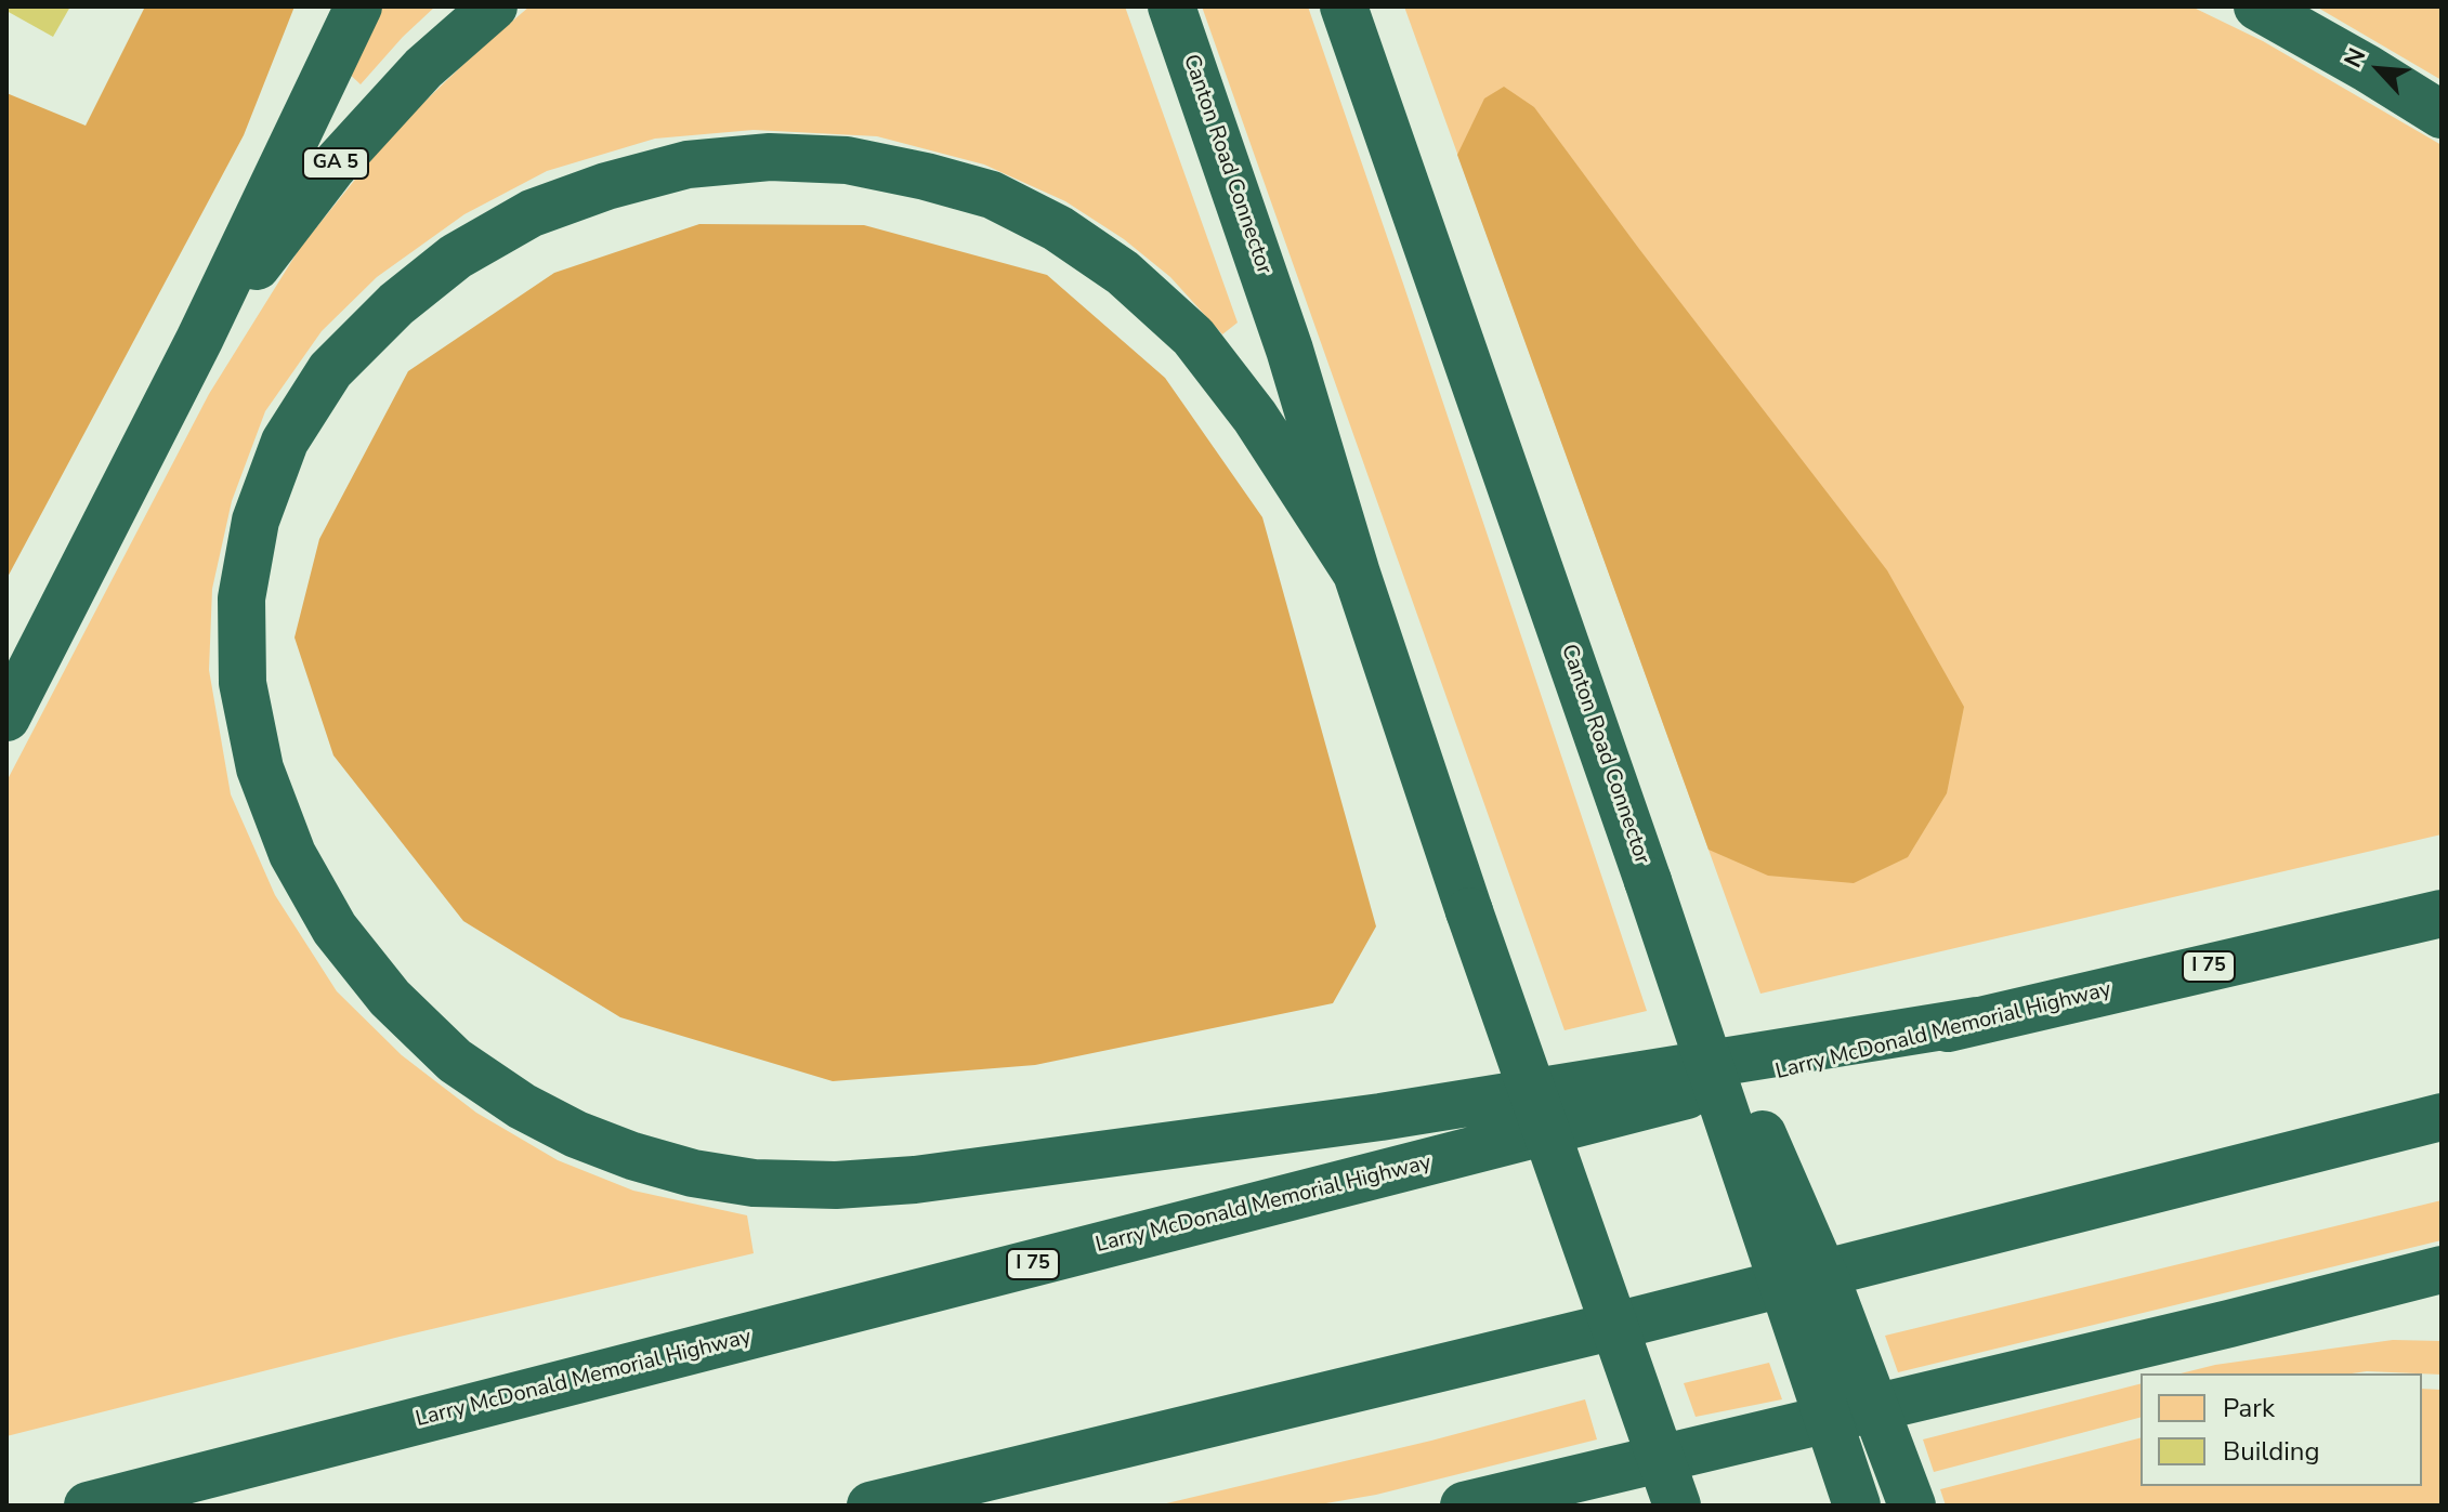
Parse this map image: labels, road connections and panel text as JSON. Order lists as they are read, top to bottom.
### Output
{
  "streets": {
    "highway": [
      "GA 5",
      "Canton Road Connector",
      "I 75",
      "Larry McDonald Memorial Highway"
    ]
  },
  "legend": ["Park", "Building"],
  "north": "top left"
}
